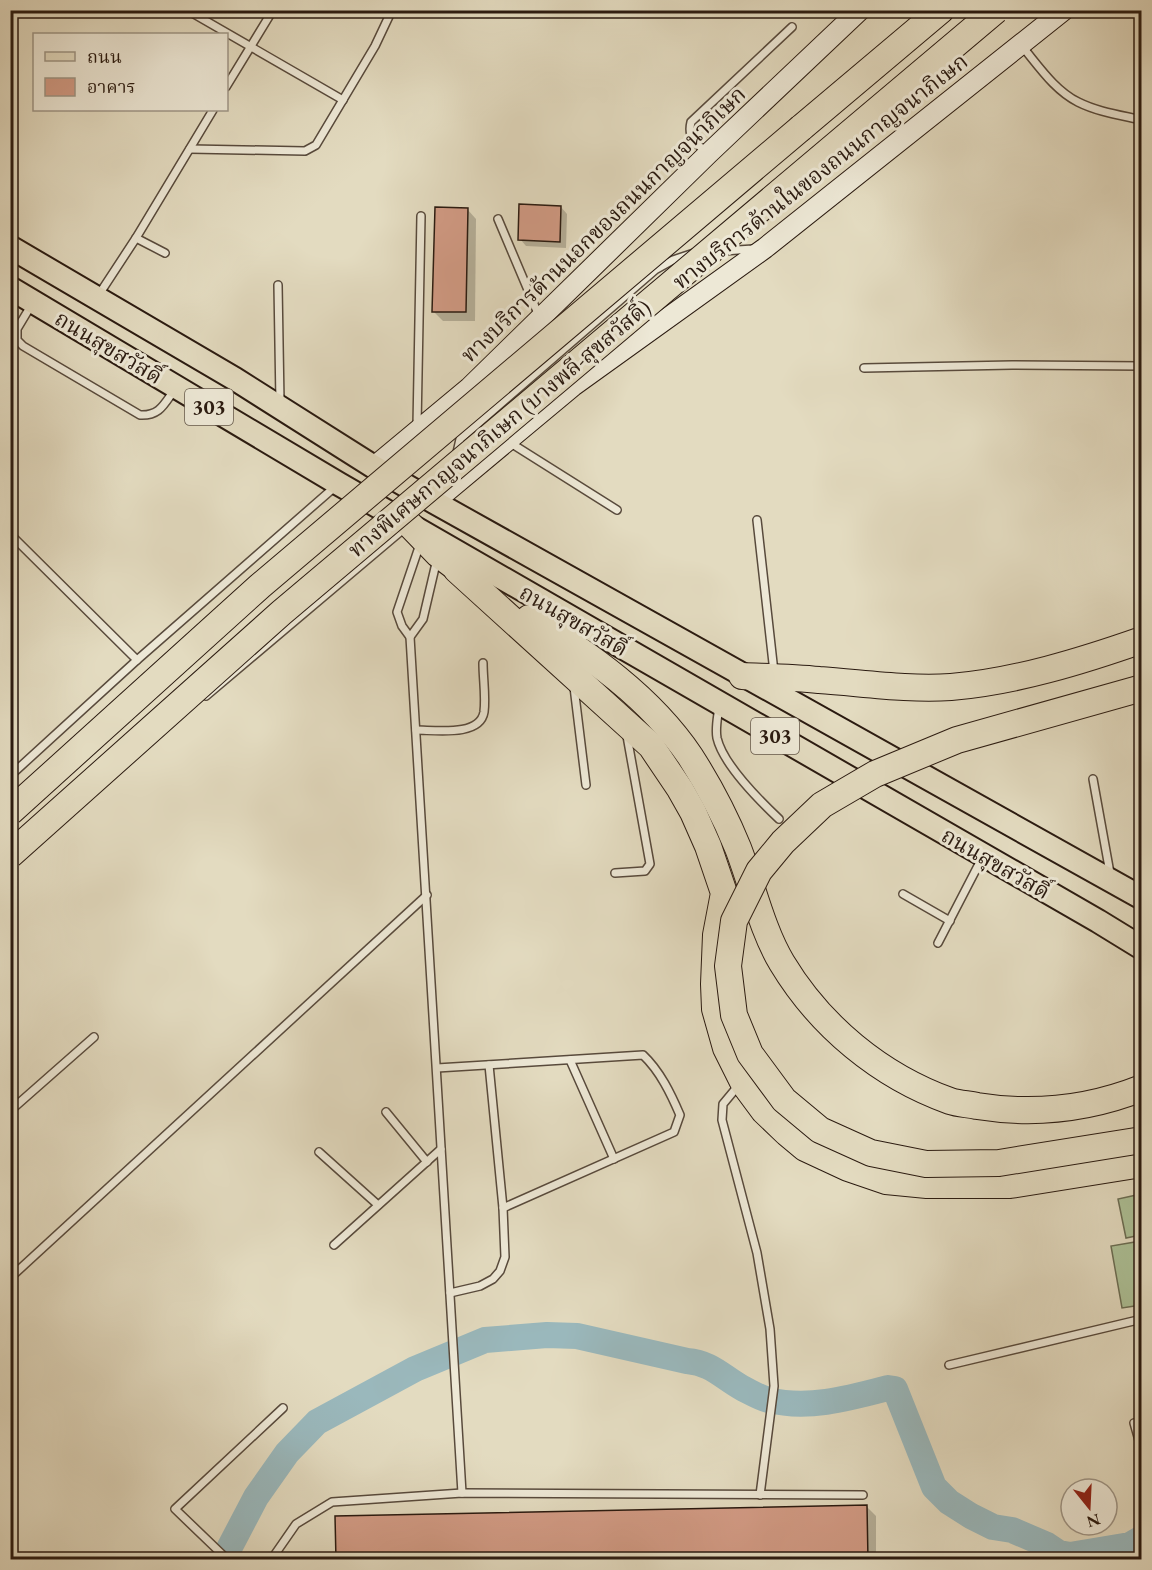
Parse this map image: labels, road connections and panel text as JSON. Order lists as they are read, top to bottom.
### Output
{
  "streets": {
    "highway": ["ทางพิเศษกาญจนาภิเษก (บางพลี-สุขสวัสดิ์)"],
    "main road": [
      "ทางบริการด้านในของถนนกาญจนาภิเษก",
      "ทางบริการด้านนอกของถนนกาญจนาภิเษก",
      "ถนนสุขสวัสดิ์",
      "303"
    ]
  },
  "crossings": [
    ["ทางบริการด้านในของถนนกาญจนาภิเษก", "ถนนสุขสวัสดิ์"],
    ["ทางบริการด้านนอกของถนนกาญจนาภิเษก", "ถนนสุขสวัสดิ์"]
  ],
  "legend": ["ถนน", "อาคาร"],
  "north": "bottom"
}
